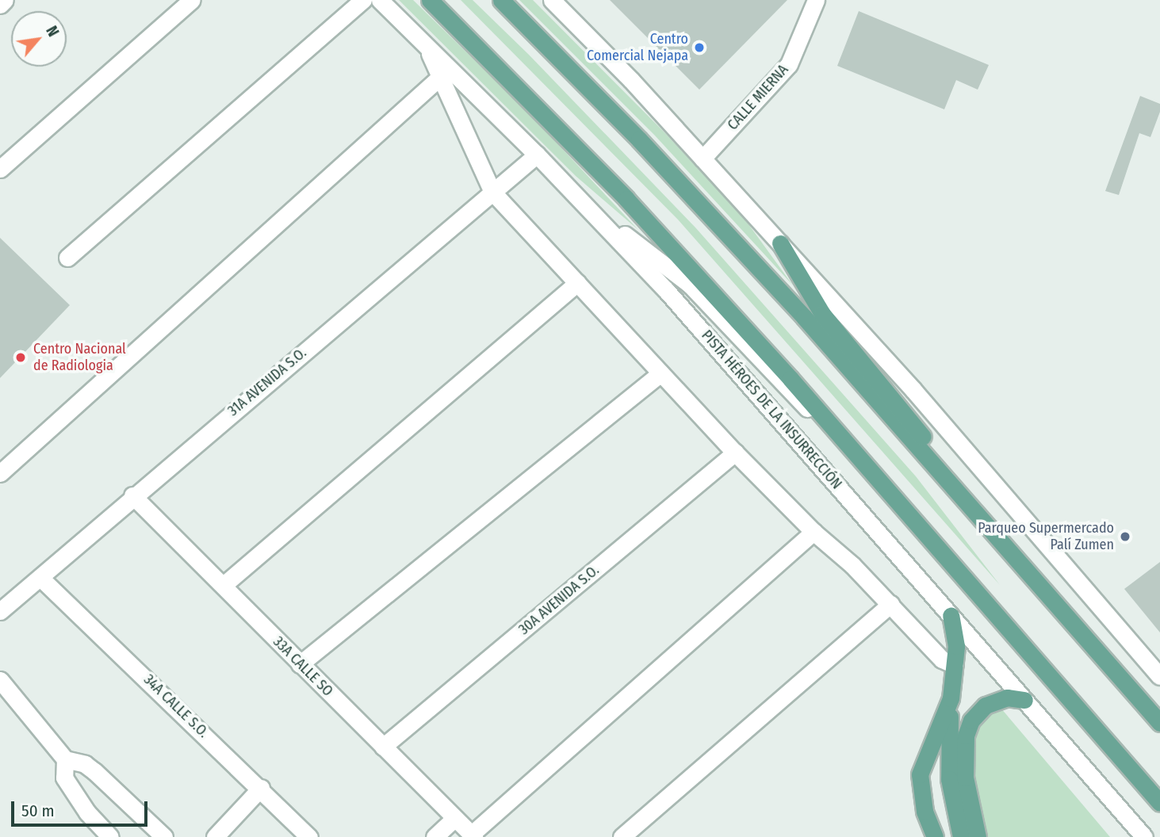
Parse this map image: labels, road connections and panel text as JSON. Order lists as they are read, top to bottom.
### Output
{
  "streets": {
    "street": [
      "CALLE MIERNA",
      "31A AVENIDA S.O.",
      "PISTA HÉROES DE LA INSURRECCIÓN",
      "30A AVENIDA S.O.",
      "33A CALLE SO",
      "34A CALLE S.O."
    ]
  },
  "crossings": [
    ["31A AVENIDA S.O.", "PISTA HÉROES DE LA INSURRECCIÓN"],
    ["31A AVENIDA S.O.", "33A CALLE SO"],
    ["31A AVENIDA S.O.", "34A CALLE S.O."],
    ["30A AVENIDA S.O.", "33A CALLE SO"]
  ],
  "places": ["Centro Comercial Nejapa", "Centro Nacional de Radiologia", "Parqueo Supermercado Palí Zumen"],
  "scale_bar": "50 m",
  "north": "top right"
}
